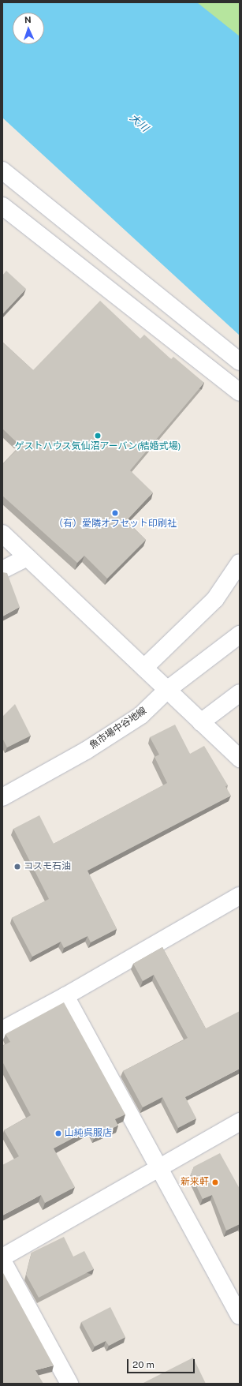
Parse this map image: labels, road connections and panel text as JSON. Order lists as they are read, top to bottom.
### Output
{
  "streets": {
    "street": ["魚市場中谷地線"]
  },
  "water": ["大川"],
  "places": [
    "ゲストハウス気仙沼アーバン(結婚式場)",
    "（有）愛隣オフセット印刷社",
    "コスモ石油",
    "山純呉服店",
    "新来軒"
  ],
  "scale_bar": "20 m",
  "north": "top"
}
